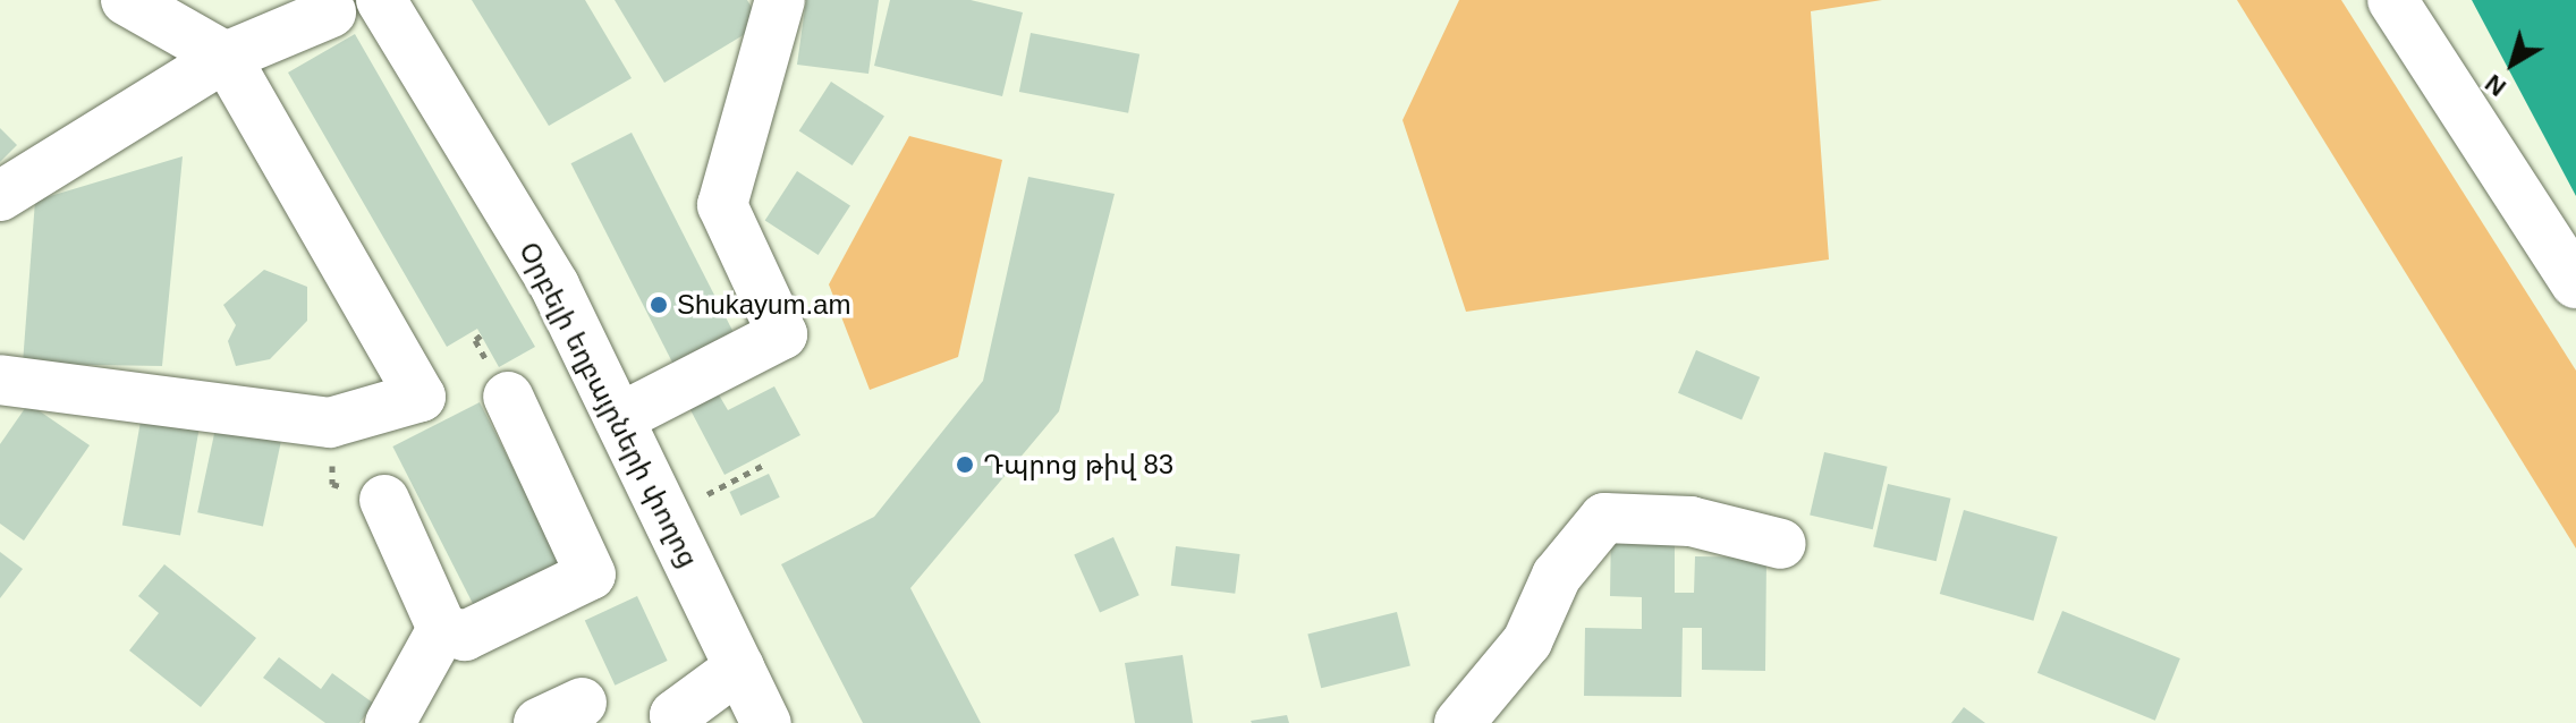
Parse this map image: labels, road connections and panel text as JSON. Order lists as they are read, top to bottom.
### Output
{
  "streets": {
    "street": ["Օրբելի եղբայրների փողոց"]
  },
  "places": ["Shukayum.am", "Դպրոց թիվ 83"],
  "north": "bottom left"
}
